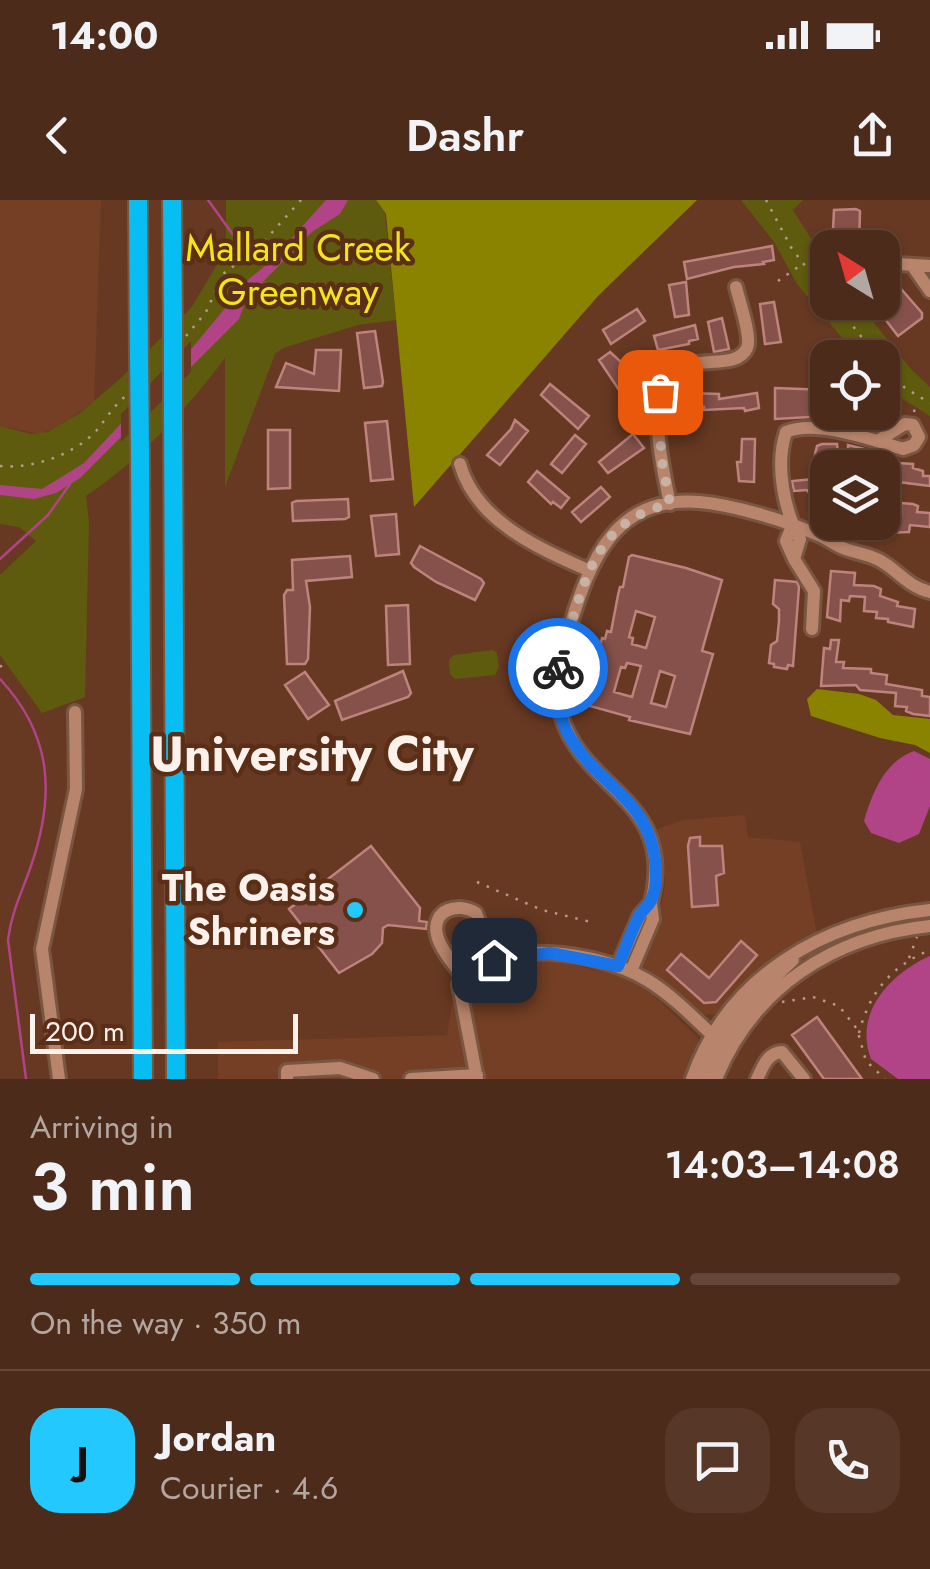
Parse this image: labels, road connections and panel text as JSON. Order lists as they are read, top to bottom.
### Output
{
  "districts": ["University City"],
  "parks": ["Mallard Creek Greenway"],
  "places": ["The Oasis Shriners"],
  "scale_bar": "200 m",
  "north": "top left",
  "page": {
    "status": "14:00",
    "header": "Dashr",
    "scale": "200 m",
    "heading": ["3 min", "Arriving in", "14:03–14:08"],
    "panel": ["Jordan", "Courier · 4.6"],
    "bar": "On the way · 350 m",
    "round": "J"
  }
}
